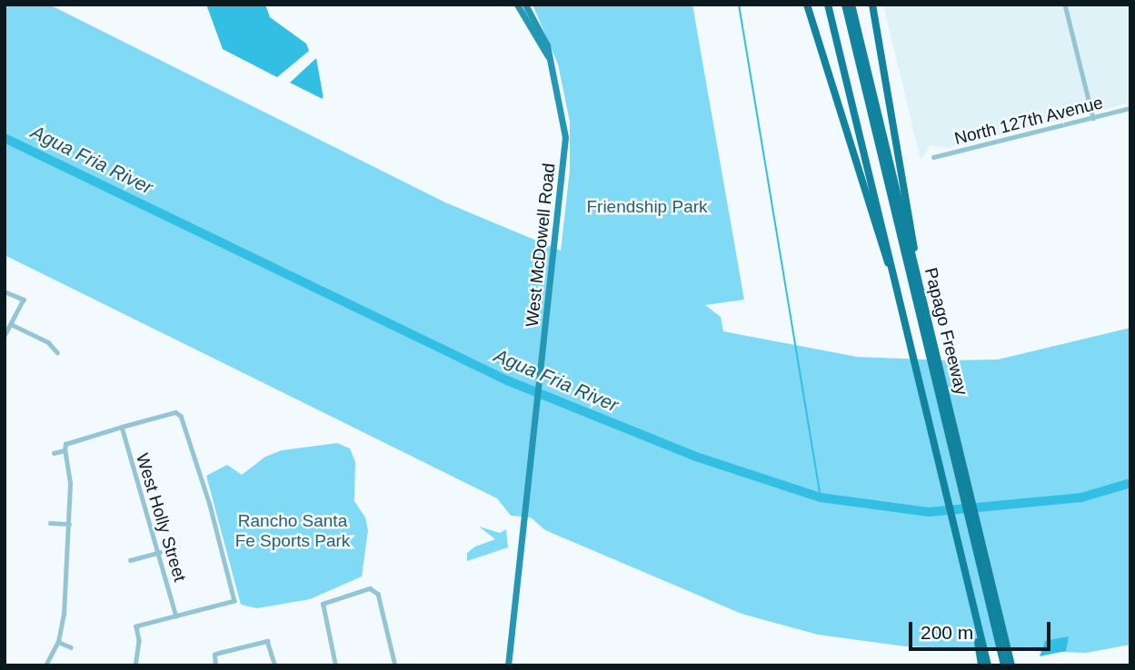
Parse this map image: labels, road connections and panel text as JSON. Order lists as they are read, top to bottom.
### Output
{
  "streets": {
    "highway": ["Papago Freeway"],
    "main road": ["West McDowell Road"],
    "street": ["North 127th Avenue", "West Holly Street"]
  },
  "water": ["Agua Fria River"],
  "parks": ["Friendship Park", "Rancho Santa Fe Sports Park"],
  "scale_bar": "200 m"
}
